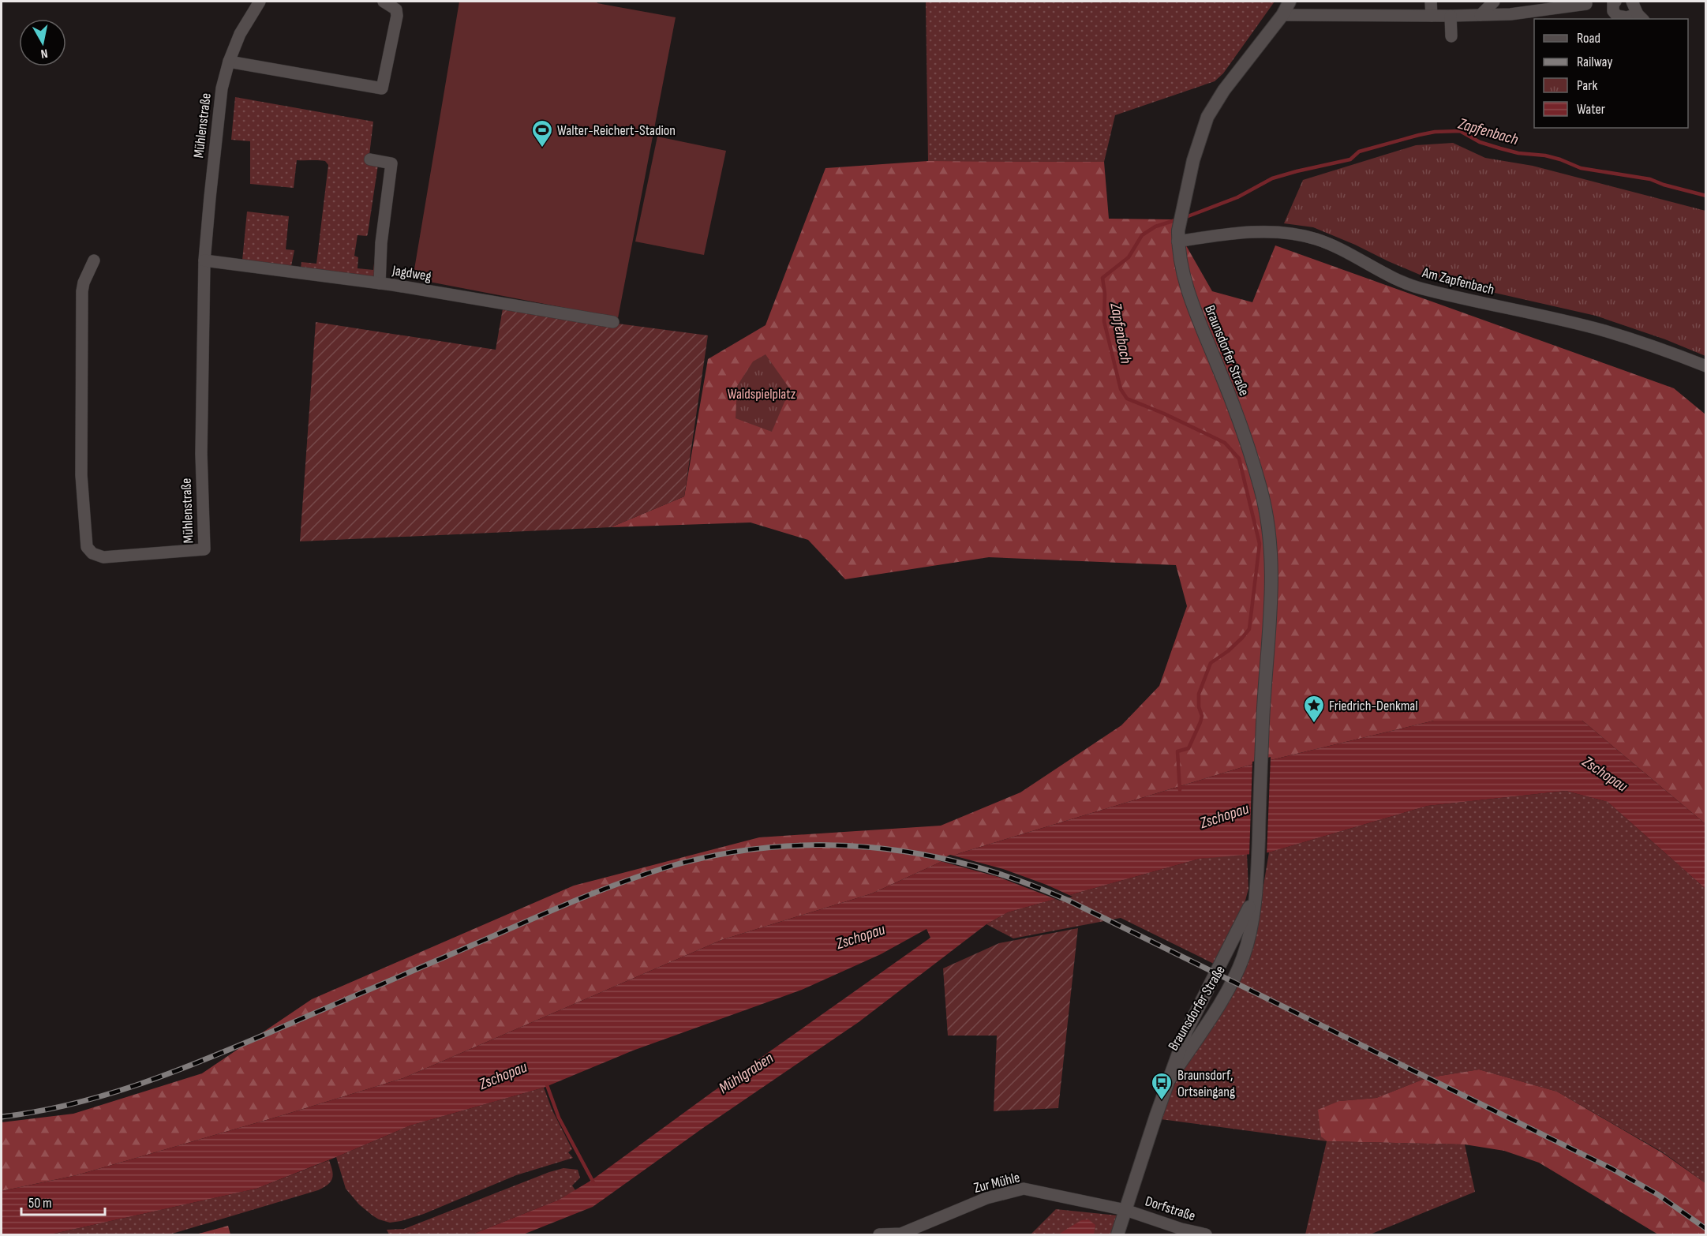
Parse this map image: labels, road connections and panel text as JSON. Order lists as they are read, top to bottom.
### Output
{
  "streets": {
    "street": [
      "Mühlenstraße",
      "Jagdweg",
      "Am Zapfenbach",
      "Braunsdorfer Straße",
      "Zur Mühle",
      "Dorfstraße"
    ]
  },
  "crossings": [
    ["Mühlenstraße", "Jagdweg"],
    ["Am Zapfenbach", "Braunsdorfer Straße"],
    ["Braunsdorfer Straße", "Zur Mühle"],
    ["Braunsdorfer Straße", "Dorfstraße"],
    ["Zur Mühle", "Dorfstraße"]
  ],
  "water": ["Zapfenbach", "Zschopau", "Mühlgraben"],
  "parks": ["Waldspielplatz"],
  "places": {
    "sports": ["Walter-Reichert-Stadion"],
    "place": ["Friedrich-Denkmal"],
    "bus stop": ["Braunsdorf, Ortseingang"]
  },
  "legend": [
    "Road",
    "Railway",
    "Park",
    "Water"
  ],
  "scale_bar": "50 m",
  "north": "bottom"
}
